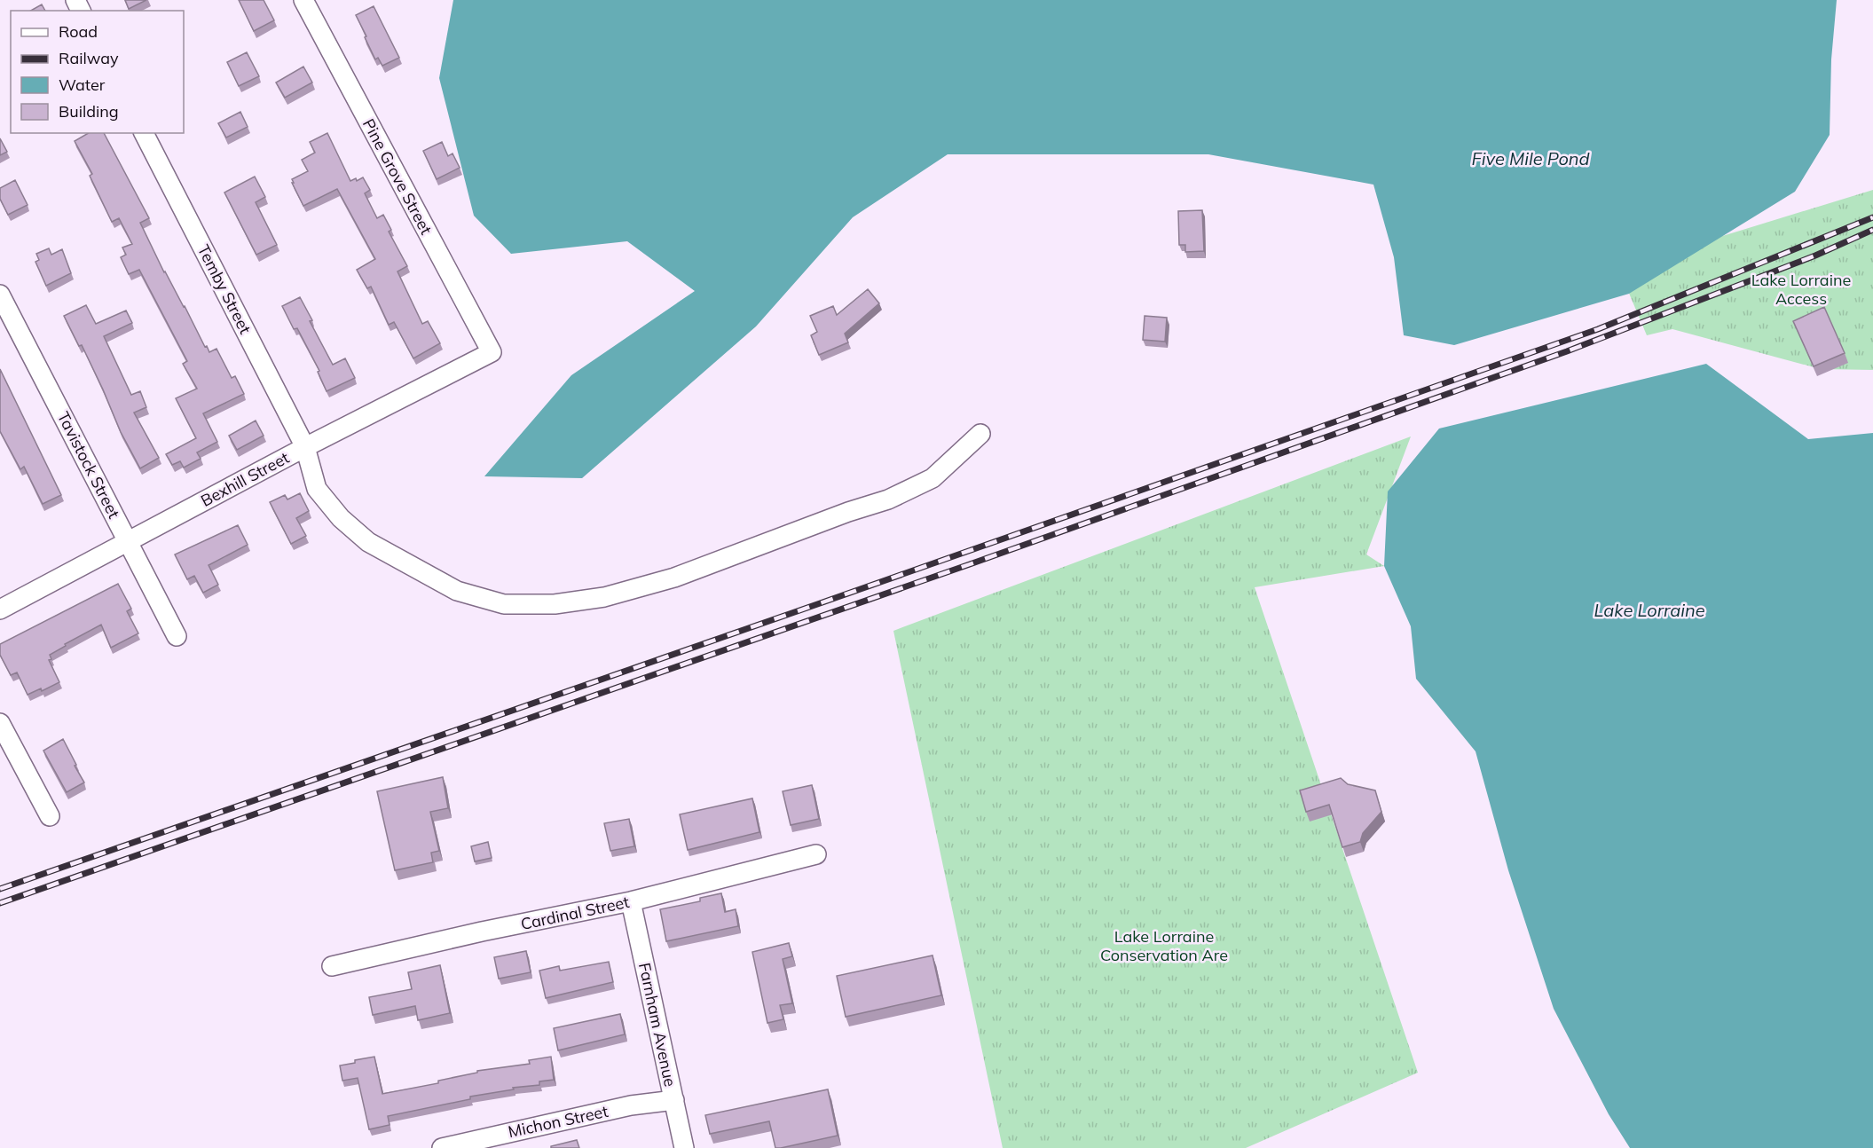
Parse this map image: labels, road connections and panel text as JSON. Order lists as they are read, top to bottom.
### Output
{
  "streets": {
    "street": [
      "Pine Grove Street",
      "Temby Street",
      "Tavistock Street",
      "Bexhill Street",
      "Cardinal Street",
      "Farnham Avenue",
      "Michon Street"
    ]
  },
  "crossings": [
    ["Pine Grove Street", "Bexhill Street"],
    ["Temby Street", "Bexhill Street"],
    ["Tavistock Street", "Bexhill Street"],
    ["Cardinal Street", "Farnham Avenue"],
    ["Farnham Avenue", "Michon Street"]
  ],
  "water": ["Five Mile Pond", "Lake Lorraine"],
  "parks": ["Lake Lorraine Access", "Lake Lorraine Conservation Are"],
  "legend": [
    "Road",
    "Railway",
    "Water",
    "Building"
  ]
}
